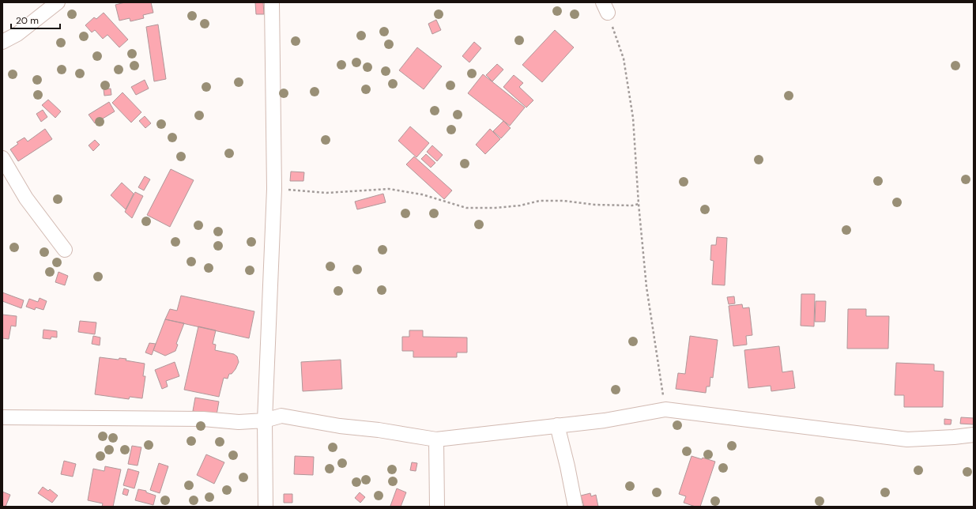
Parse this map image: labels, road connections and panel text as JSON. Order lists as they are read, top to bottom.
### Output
{
  "scale_bar": "20 m"
}
